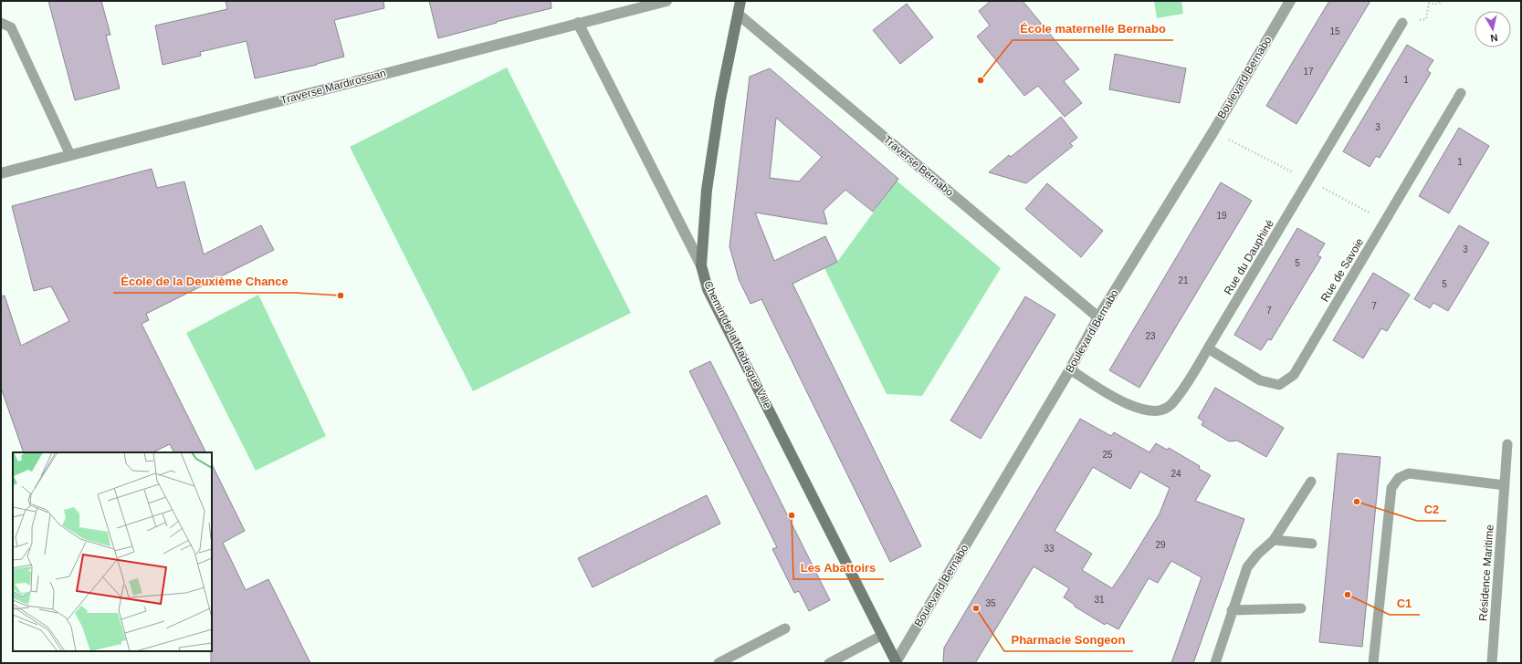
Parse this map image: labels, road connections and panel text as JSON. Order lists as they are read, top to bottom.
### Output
{
  "streets": {
    "street": [
      "Boulevard Bernabo",
      "Traverse Mardirossian",
      "Traverse Bernabo",
      "Chemin de la Madrague Ville"
    ],
    "lane": ["Rue du Dauphiné", "Rue de Savoie", "Résidence Maritime"]
  },
  "crossings": [
    ["Boulevard Bernabo", "Traverse Bernabo"],
    ["Boulevard Bernabo", "Rue du Dauphiné"],
    ["Boulevard Bernabo", "Chemin de la Madrague Ville"],
    ["Traverse Bernabo", "Chemin de la Madrague Ville"],
    ["Rue du Dauphiné", "Rue de Savoie"]
  ],
  "places": [
    "École maternelle Bernabo",
    "École de la Deuxième Chance",
    "C2",
    "Les Abattoirs",
    "C1",
    "Pharmacie Songeon"
  ],
  "house_numbers": [
    "15",
    "17",
    "1",
    "3",
    "1",
    "19",
    "3",
    "5",
    "21",
    "5",
    "7",
    "7",
    "23",
    "25",
    "24",
    "29",
    "33",
    "31",
    "35"
  ],
  "north": "bottom"
}
